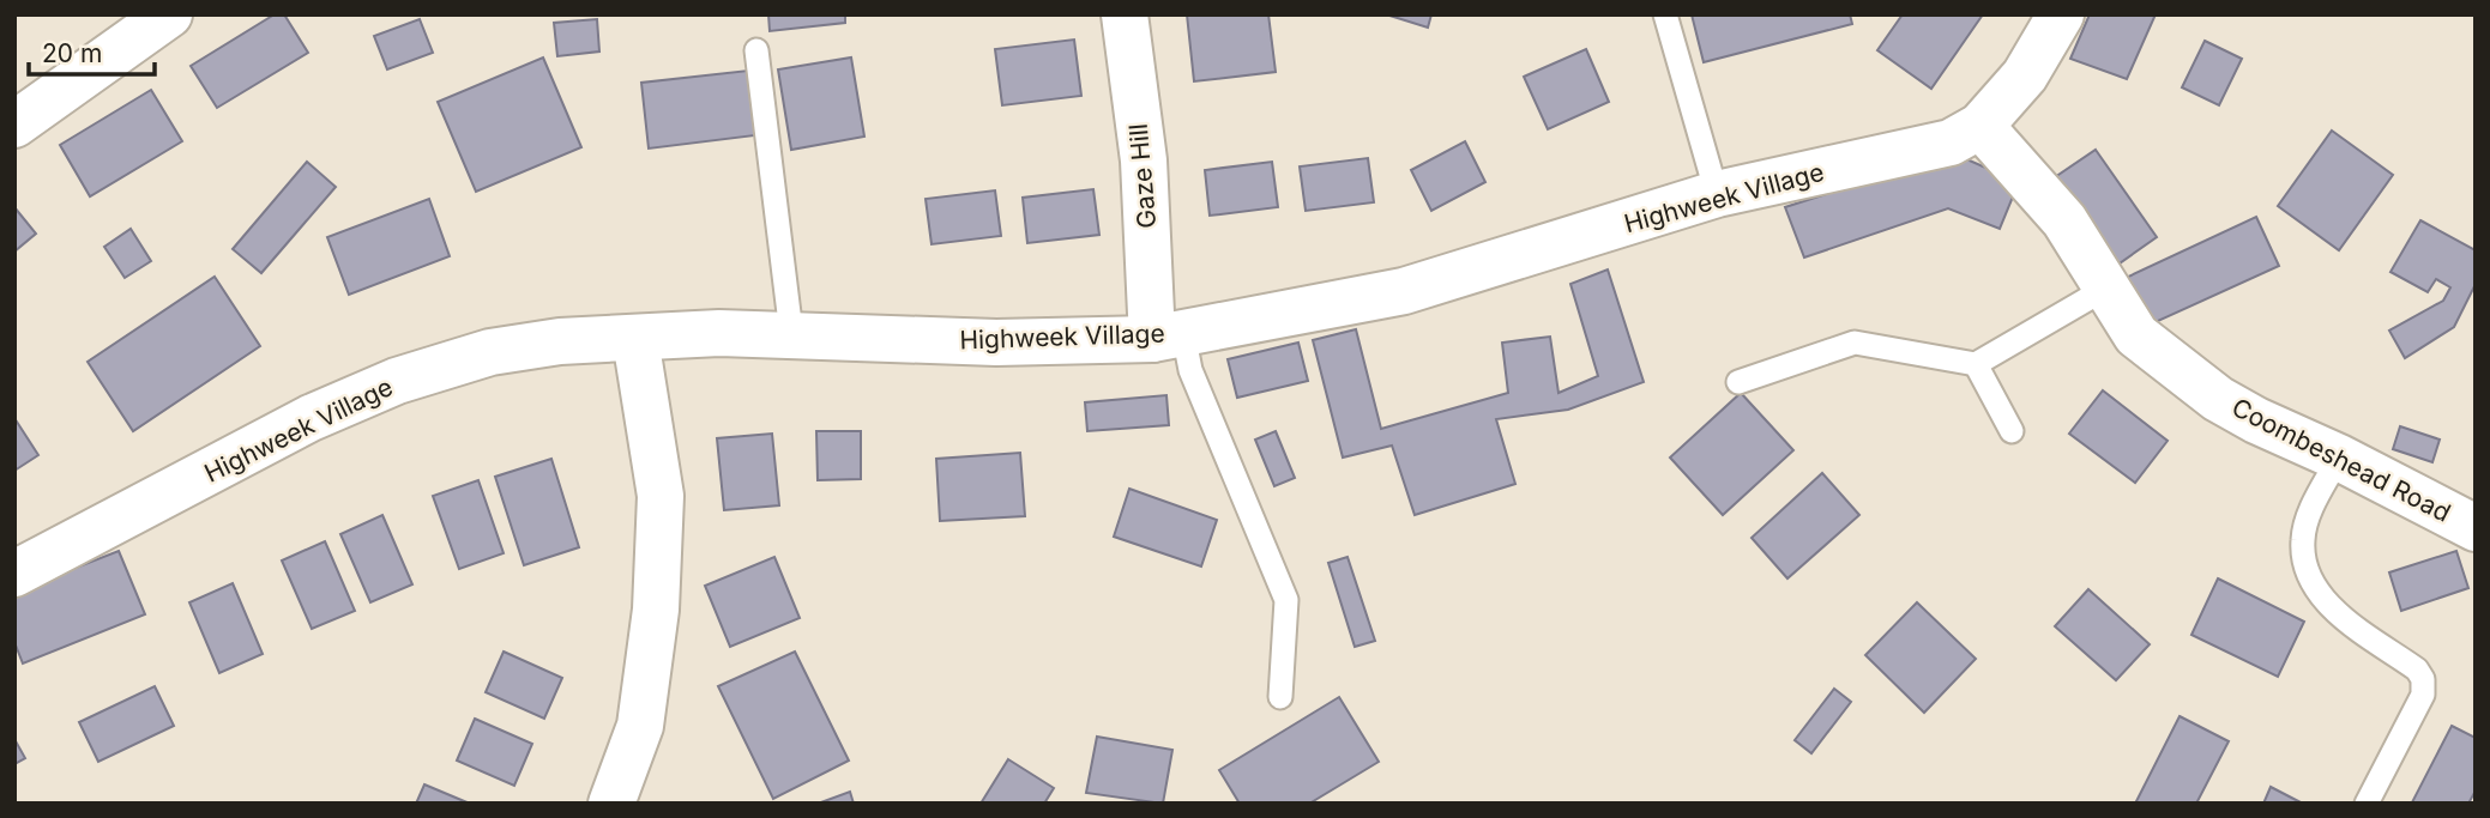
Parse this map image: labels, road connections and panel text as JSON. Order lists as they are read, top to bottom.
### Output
{
  "streets": {
    "street": ["Gaze Hill", "Highweek Village", "Coombeshead Road"]
  },
  "crossings": [
    ["Gaze Hill", "Highweek Village"],
    ["Highweek Village", "Coombeshead Road"]
  ],
  "scale_bar": "20 m"
}
